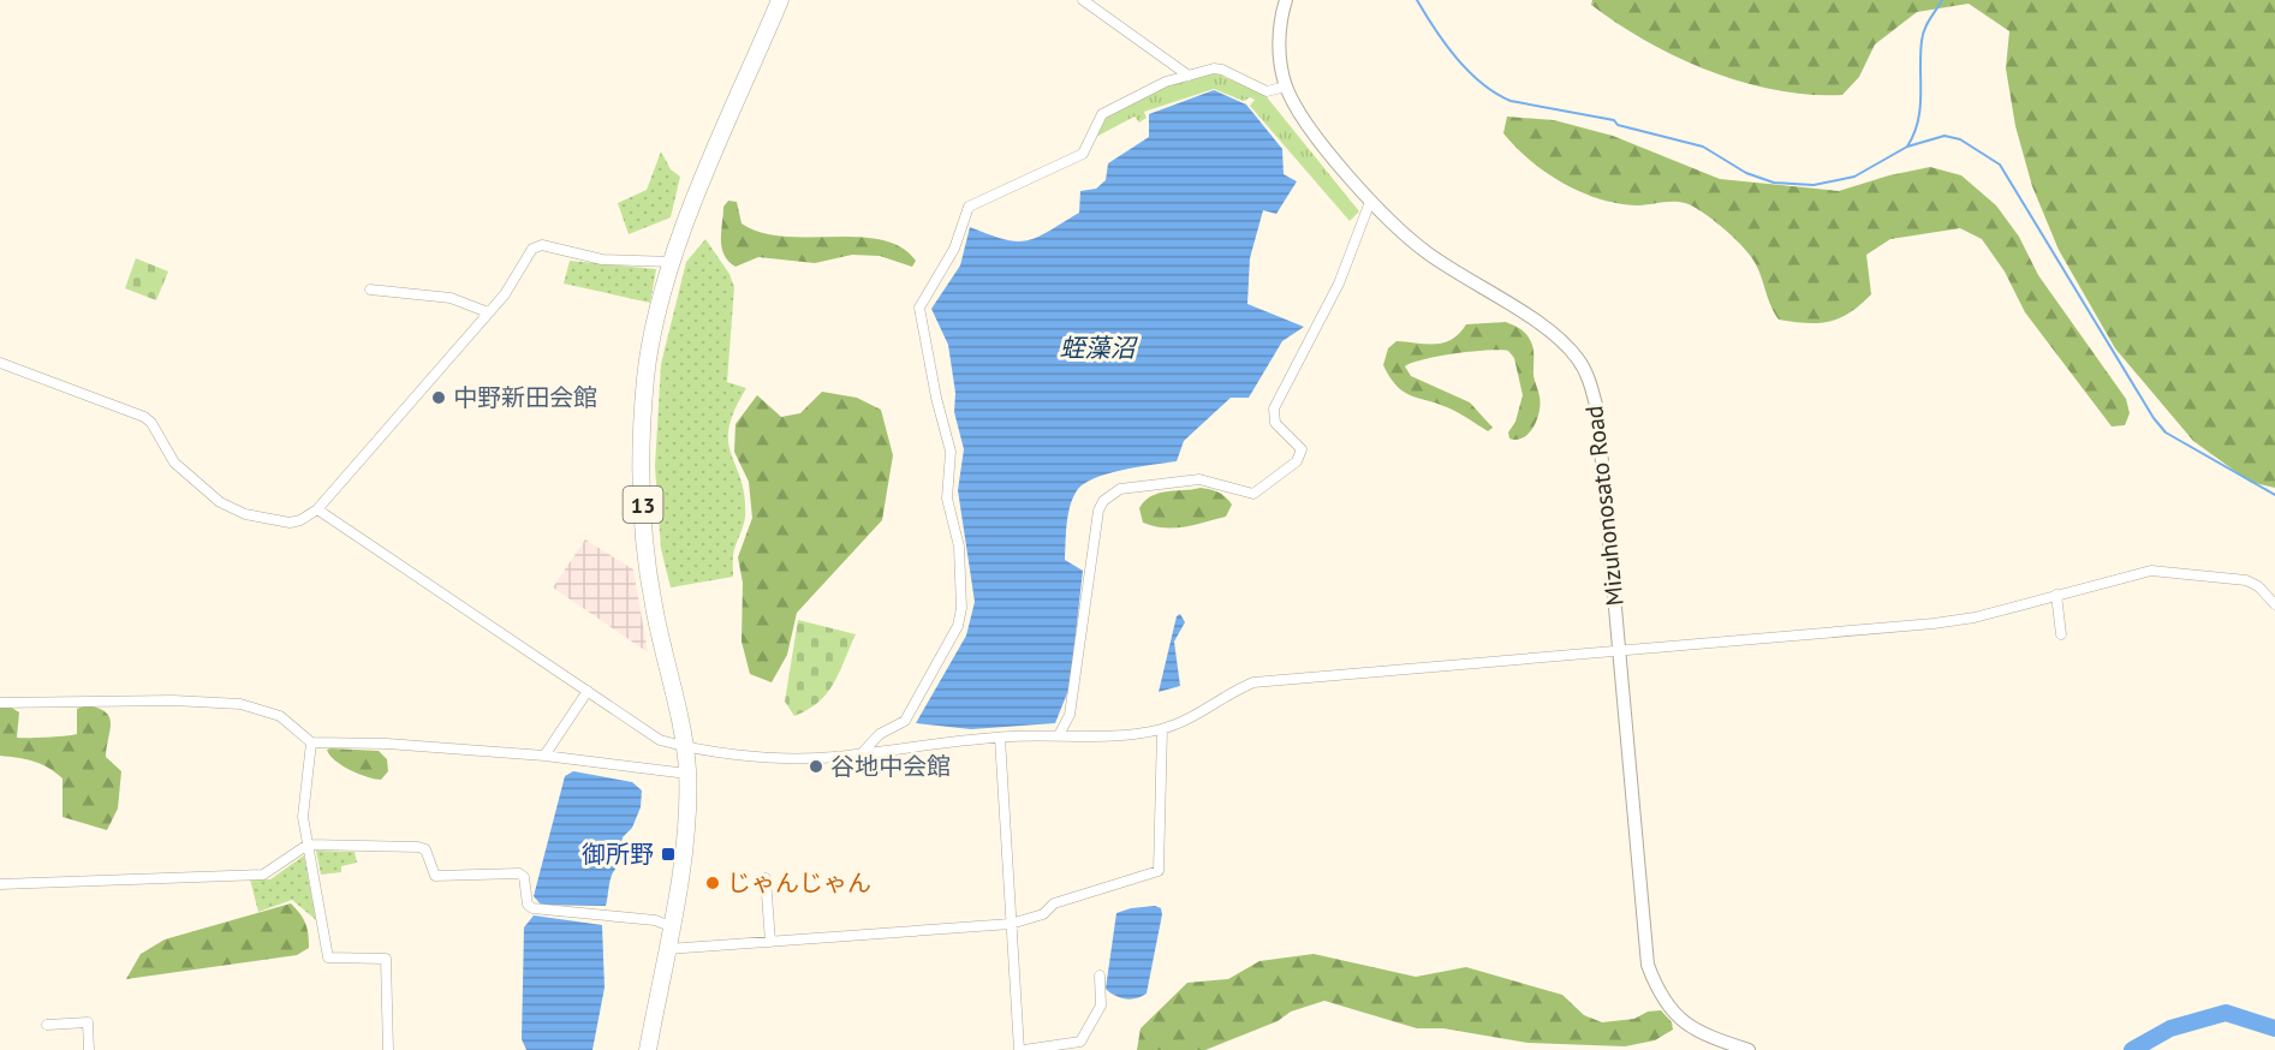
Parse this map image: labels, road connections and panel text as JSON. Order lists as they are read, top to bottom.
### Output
{
  "streets": {
    "highway": ["13"],
    "street": ["Mizuhonosato Road"]
  },
  "water": ["蛭藻沼"],
  "places": {
    "other": ["中野新田会館", "谷地中会館", "じゃんじゃん"],
    "transit": ["御所野"]
  }
}
